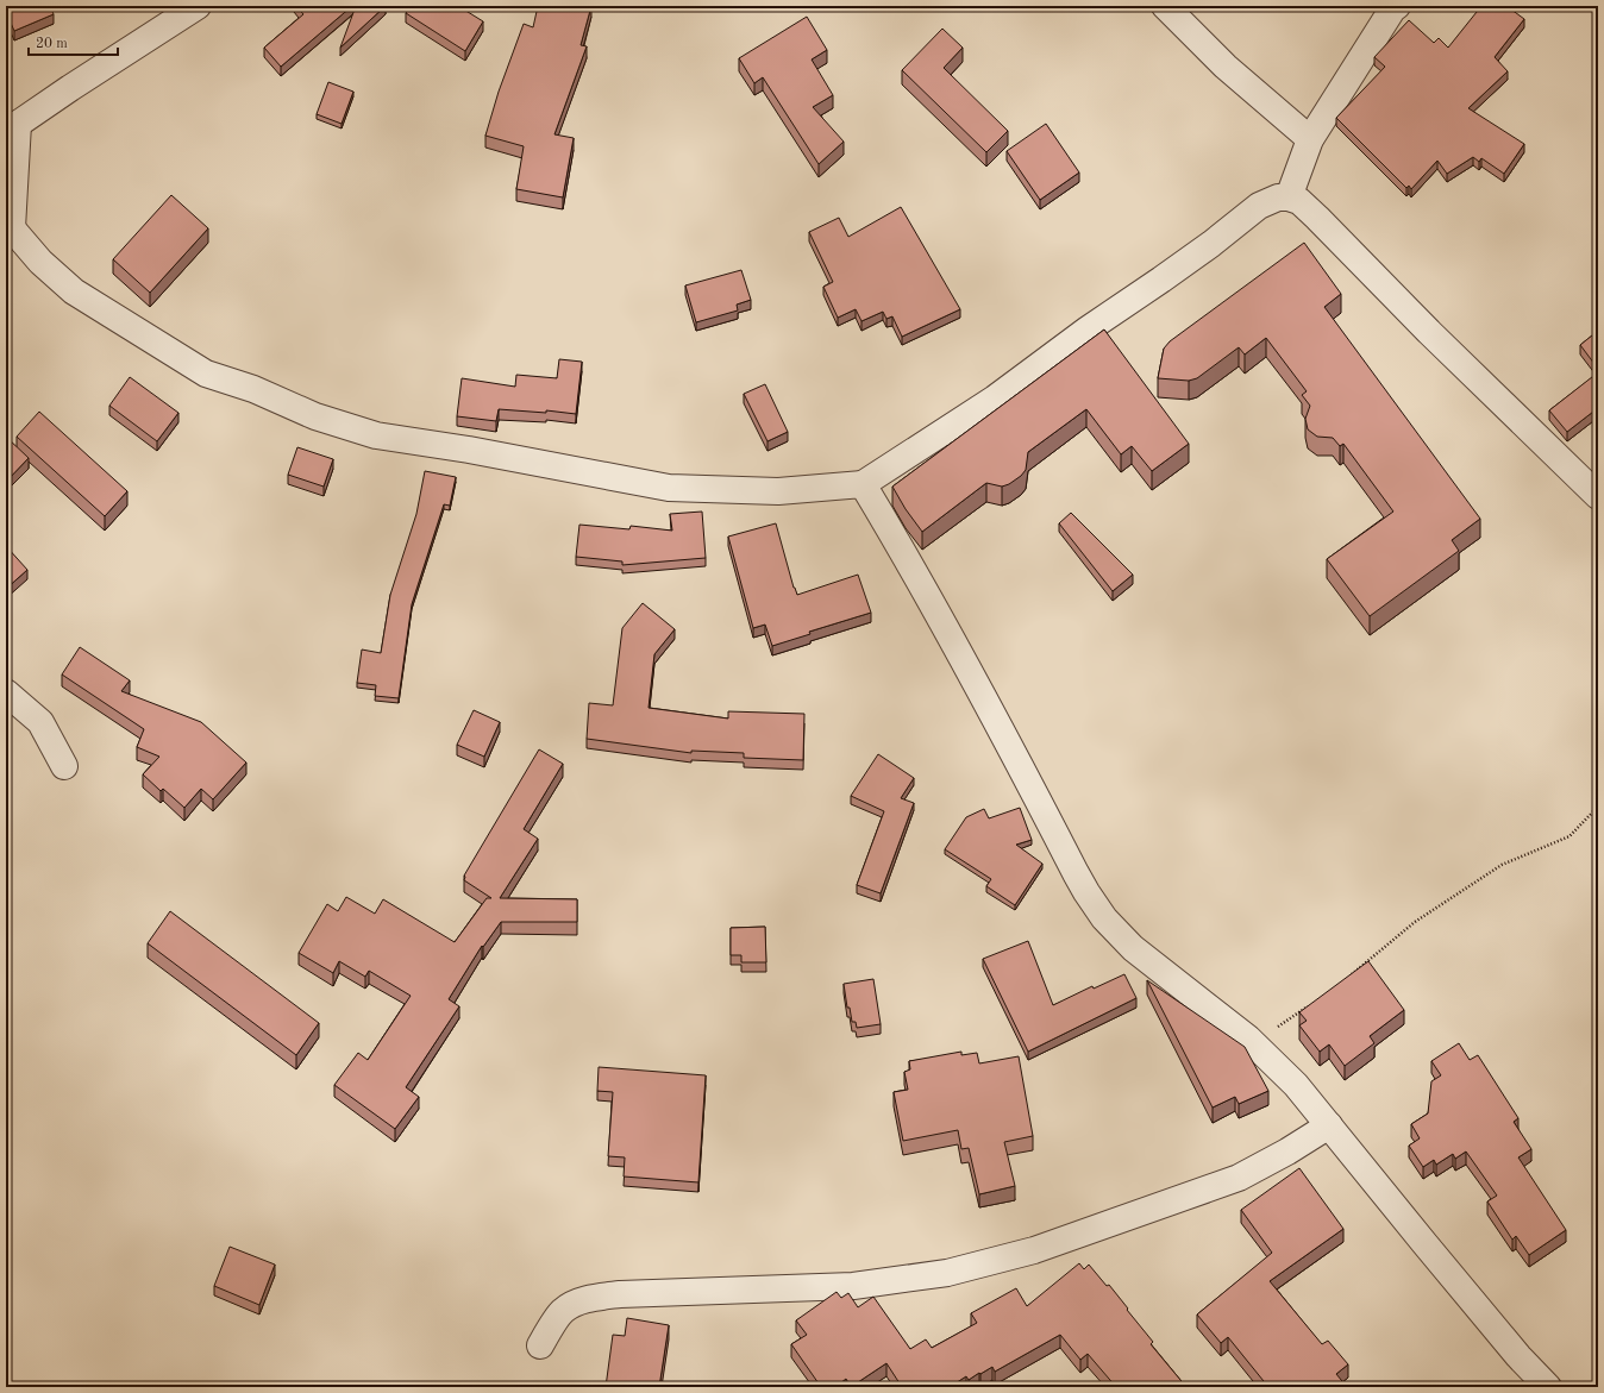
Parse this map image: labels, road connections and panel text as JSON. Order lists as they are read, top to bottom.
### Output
{
  "scale_bar": "20 m"
}
